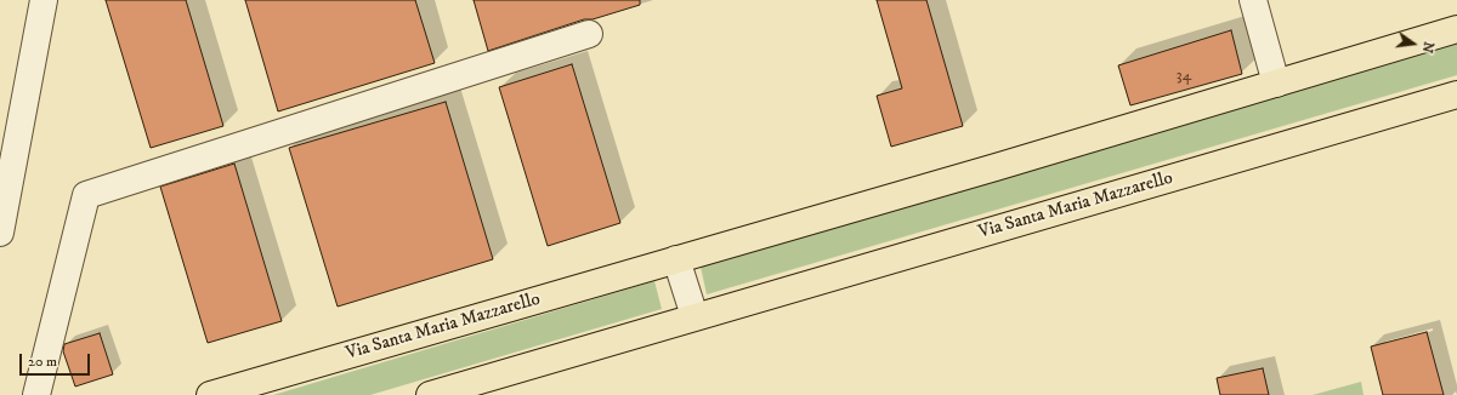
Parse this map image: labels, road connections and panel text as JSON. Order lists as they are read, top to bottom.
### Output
{
  "streets": {
    "main road": ["Via Santa Maria Mazzarello"]
  },
  "house_numbers": ["34"],
  "scale_bar": "20 m",
  "north": "right"
}
